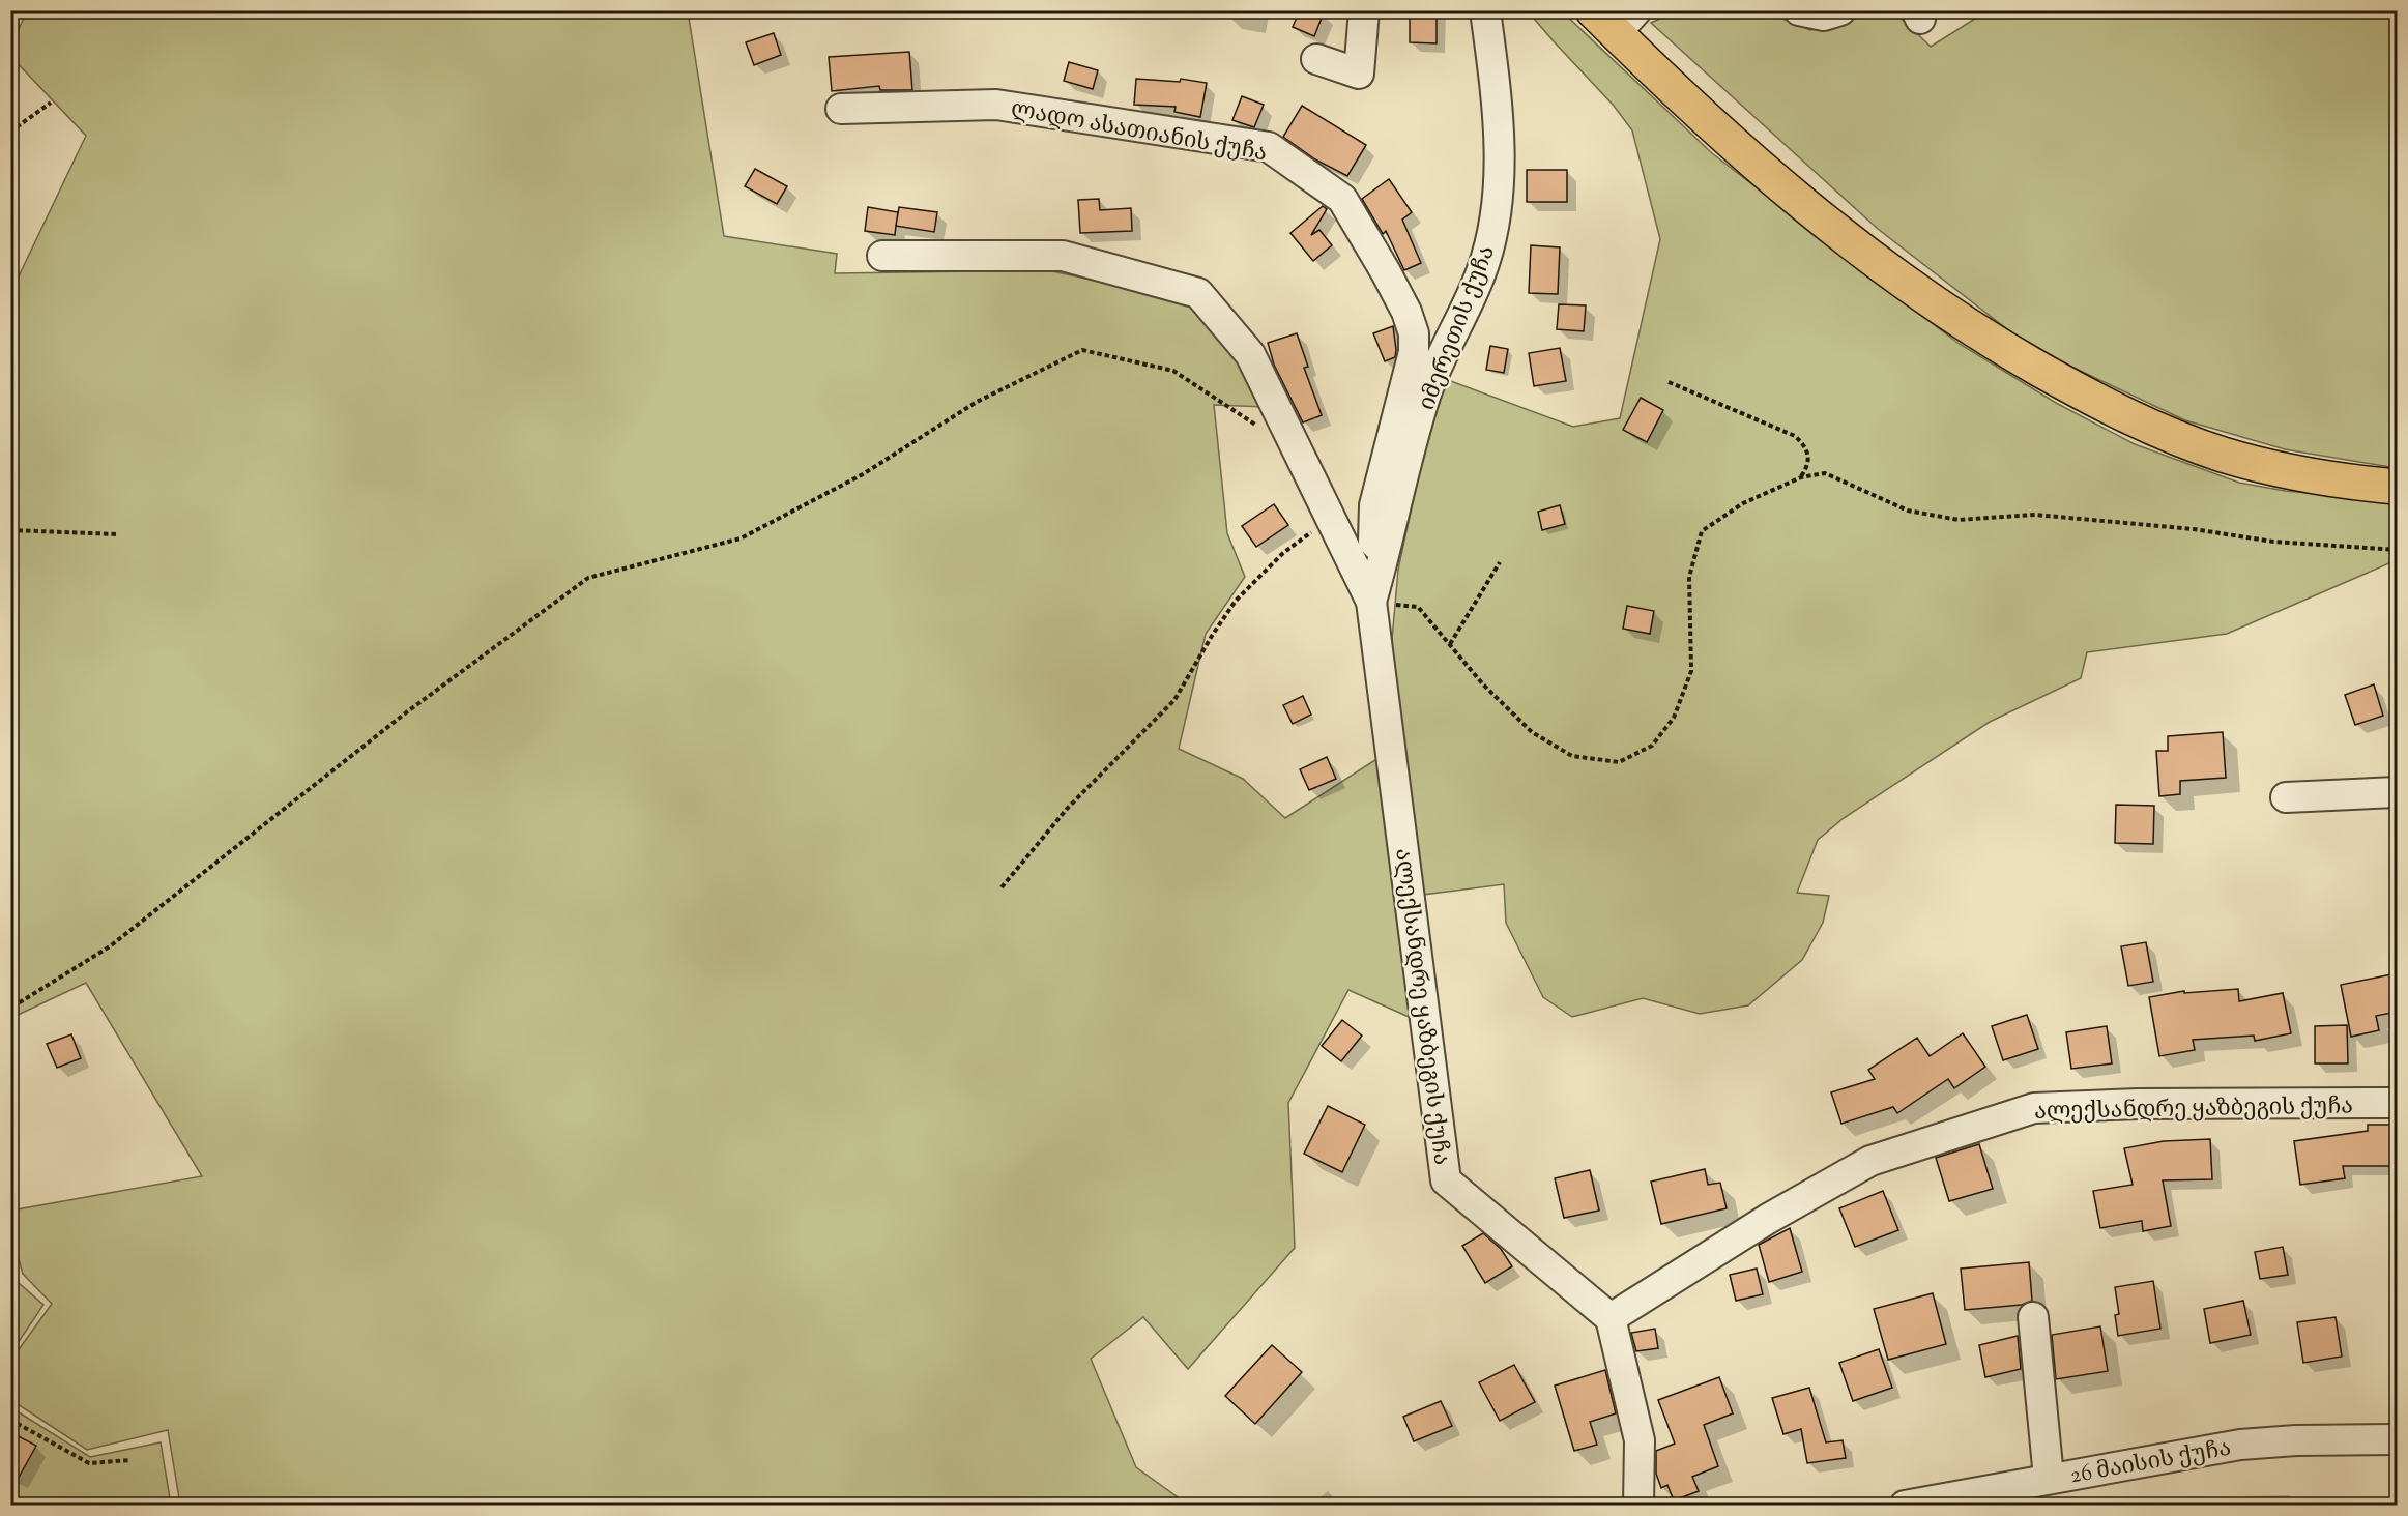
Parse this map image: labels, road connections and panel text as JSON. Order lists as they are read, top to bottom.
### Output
{
  "streets": {
    "street": [
      "ლადო ასათიანის ქუჩა",
      "იმერეთის ქუჩა",
      "ალექსანდრე ყაზბეგის ქუჩა",
      "26 მაისის ქუჩა"
    ]
  },
  "crossings": [
    ["ლადო ასათიანის ქუჩა", "იმერეთის ქუჩა"],
    ["იმერეთის ქუჩა", "ალექსანდრე ყაზბეგის ქუჩა"]
  ]
}
